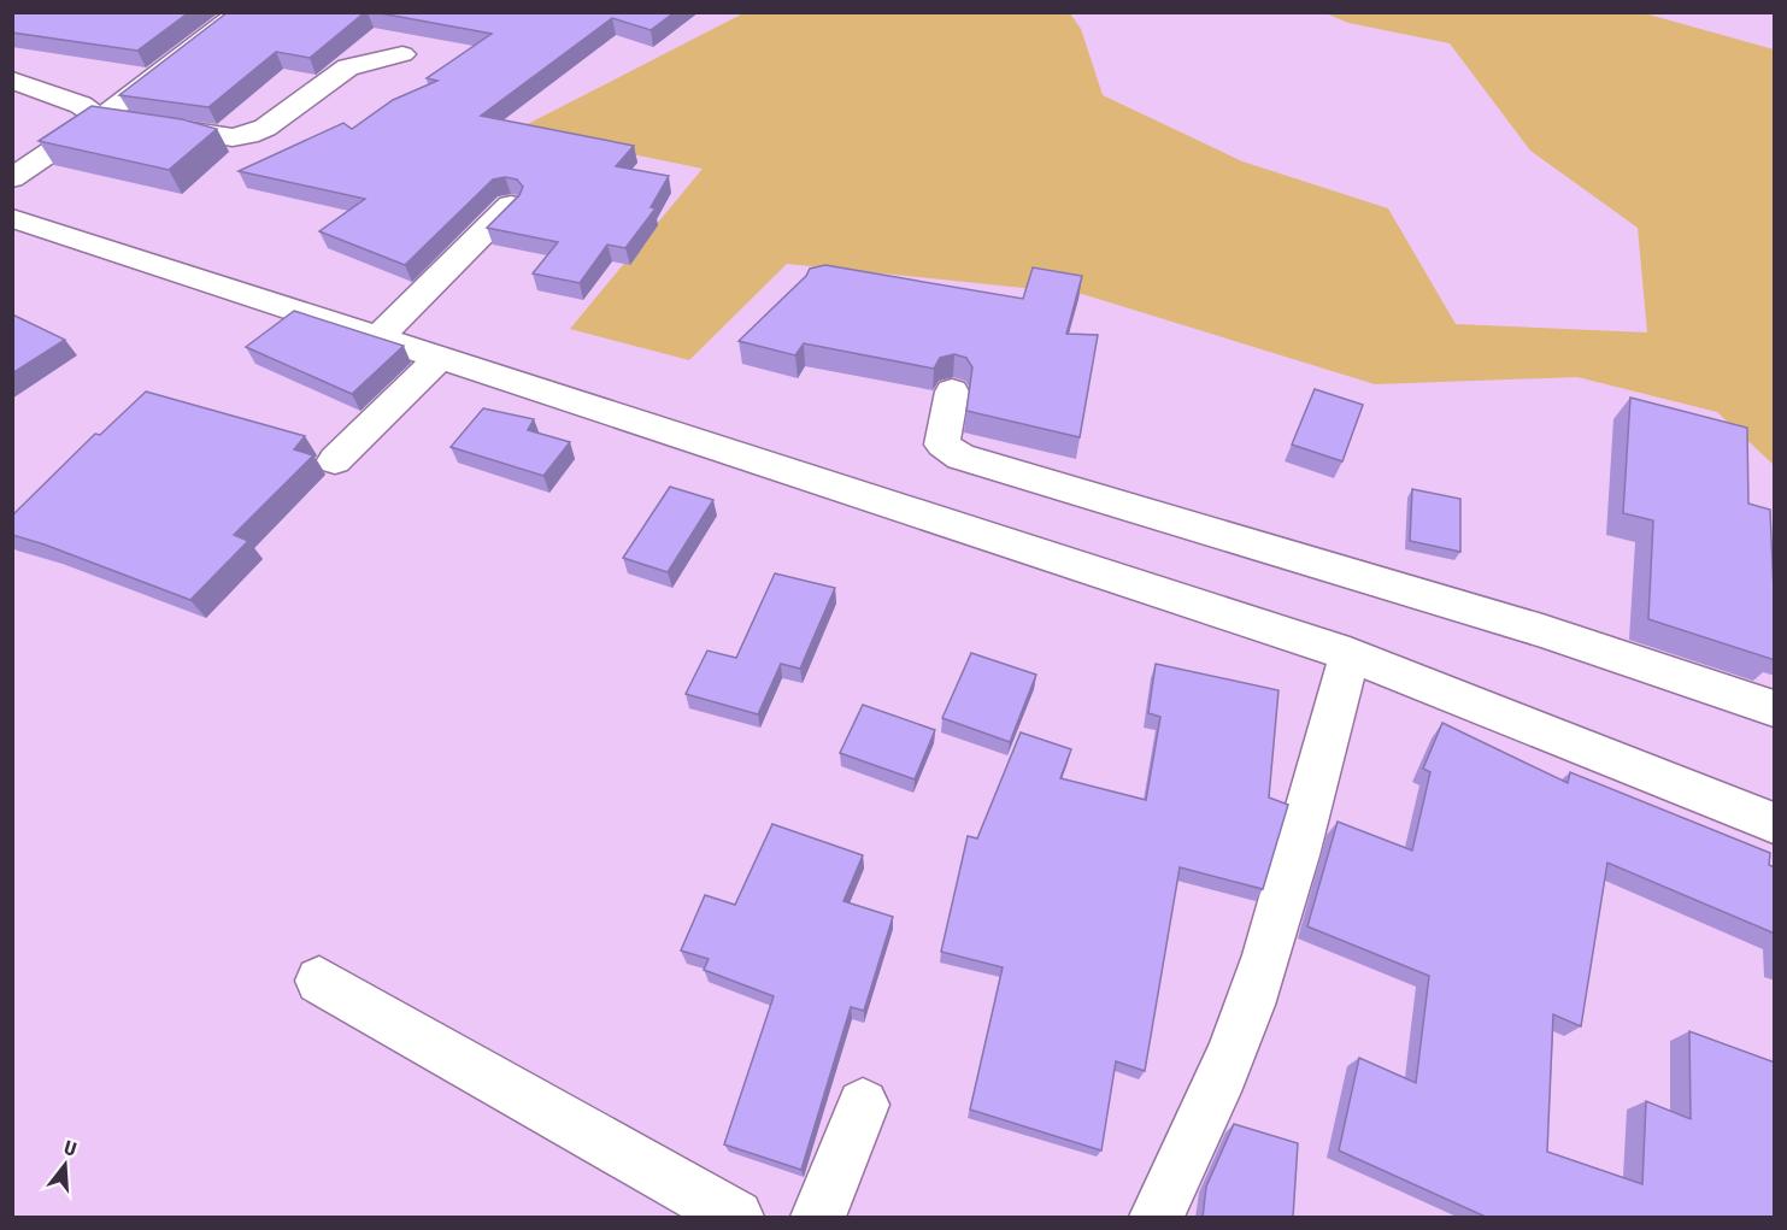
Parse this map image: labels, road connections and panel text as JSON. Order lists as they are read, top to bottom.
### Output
{
  "north": "top"
}
